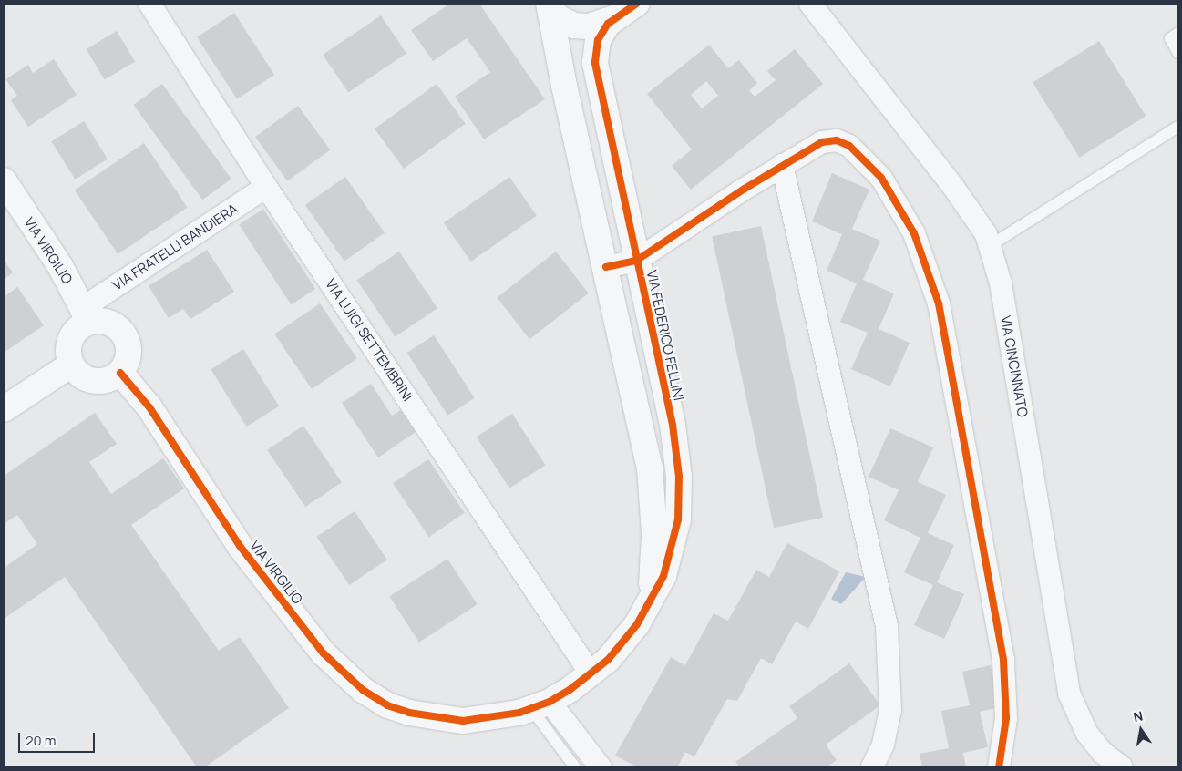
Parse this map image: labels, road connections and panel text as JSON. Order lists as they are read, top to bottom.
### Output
{
  "streets": {
    "street": [
      "VIA FRATELLI BANDIERA",
      "VIA VIRGILIO",
      "VIA FEDERICO FELLINI",
      "VIA LUIGI SETTEMBRINI",
      "VIA CINCINNATO"
    ]
  },
  "crossings": [
    ["VIA FRATELLI BANDIERA", "VIA VIRGILIO"],
    ["VIA FRATELLI BANDIERA", "VIA LUIGI SETTEMBRINI"],
    ["VIA VIRGILIO", "VIA FEDERICO FELLINI"],
    ["VIA VIRGILIO", "VIA LUIGI SETTEMBRINI"],
    ["VIA FEDERICO FELLINI", "VIA LUIGI SETTEMBRINI"]
  ],
  "scale_bar": "20 m",
  "north": "top"
}
